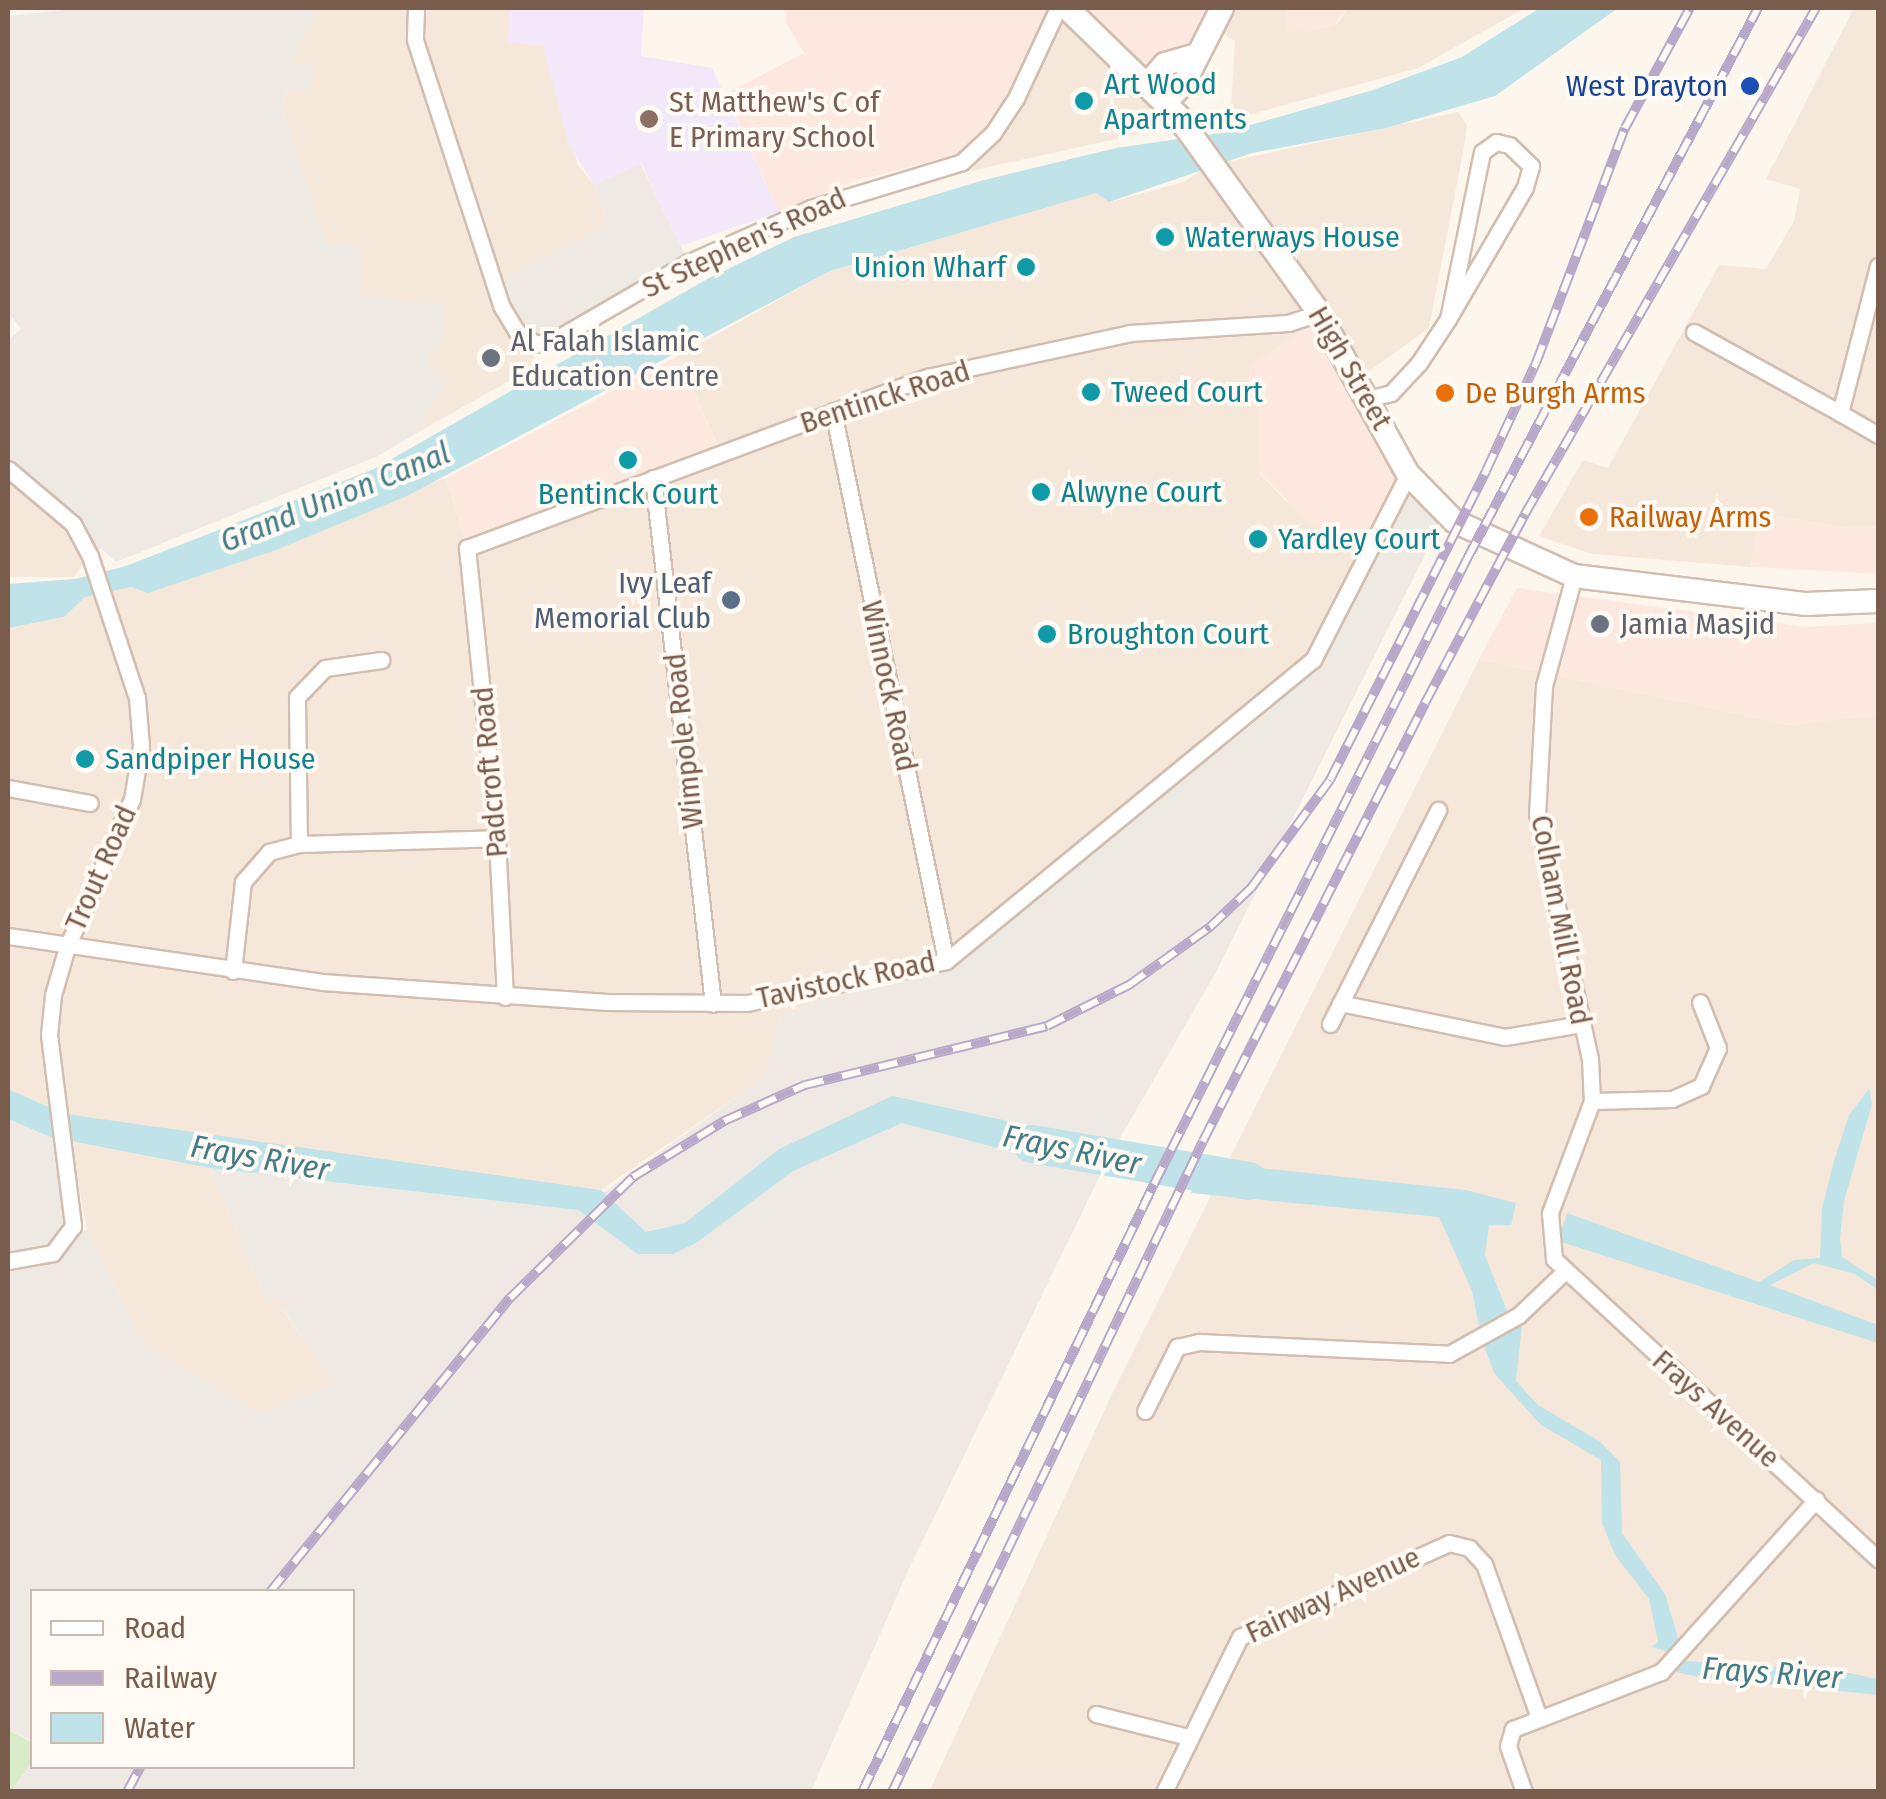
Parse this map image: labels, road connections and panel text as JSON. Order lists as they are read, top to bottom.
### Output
{
  "streets": {
    "street": [
      "St Stephen's Road",
      "High Street",
      "Bentinck Road",
      "Winnock Road",
      "Wimpole Road",
      "Padcroft Road",
      "Trout Road",
      "Colham Mill Road",
      "Tavistock Road",
      "Frays Avenue",
      "Fairway Avenue"
    ]
  },
  "crossings": [
    ["High Street", "Bentinck Road"],
    ["High Street", "Colham Mill Road"],
    ["High Street", "Tavistock Road"],
    ["Bentinck Road", "Winnock Road"],
    ["Bentinck Road", "Wimpole Road"],
    ["Bentinck Road", "Padcroft Road"],
    ["Winnock Road", "Tavistock Road"],
    ["Wimpole Road", "Tavistock Road"],
    ["Padcroft Road", "Tavistock Road"],
    ["Trout Road", "Tavistock Road"],
    ["Colham Mill Road", "Frays Avenue"]
  ],
  "water": ["Grand Union Canal", "Frays River"],
  "places": [
    "West Drayton",
    "Art Wood Apartments",
    "St Matthew's C of E Primary School",
    "Waterways House",
    "Union Wharf",
    "Al Falah Islamic Education Centre",
    "Tweed Court",
    "De Burgh Arms",
    "Bentinck Court",
    "Alwyne Court",
    "Railway Arms",
    "Yardley Court",
    "Ivy Leaf Memorial Club",
    "Jamia Masjid",
    "Broughton Court",
    "Sandpiper House"
  ],
  "legend": ["Road", "Railway", "Water"]
}
